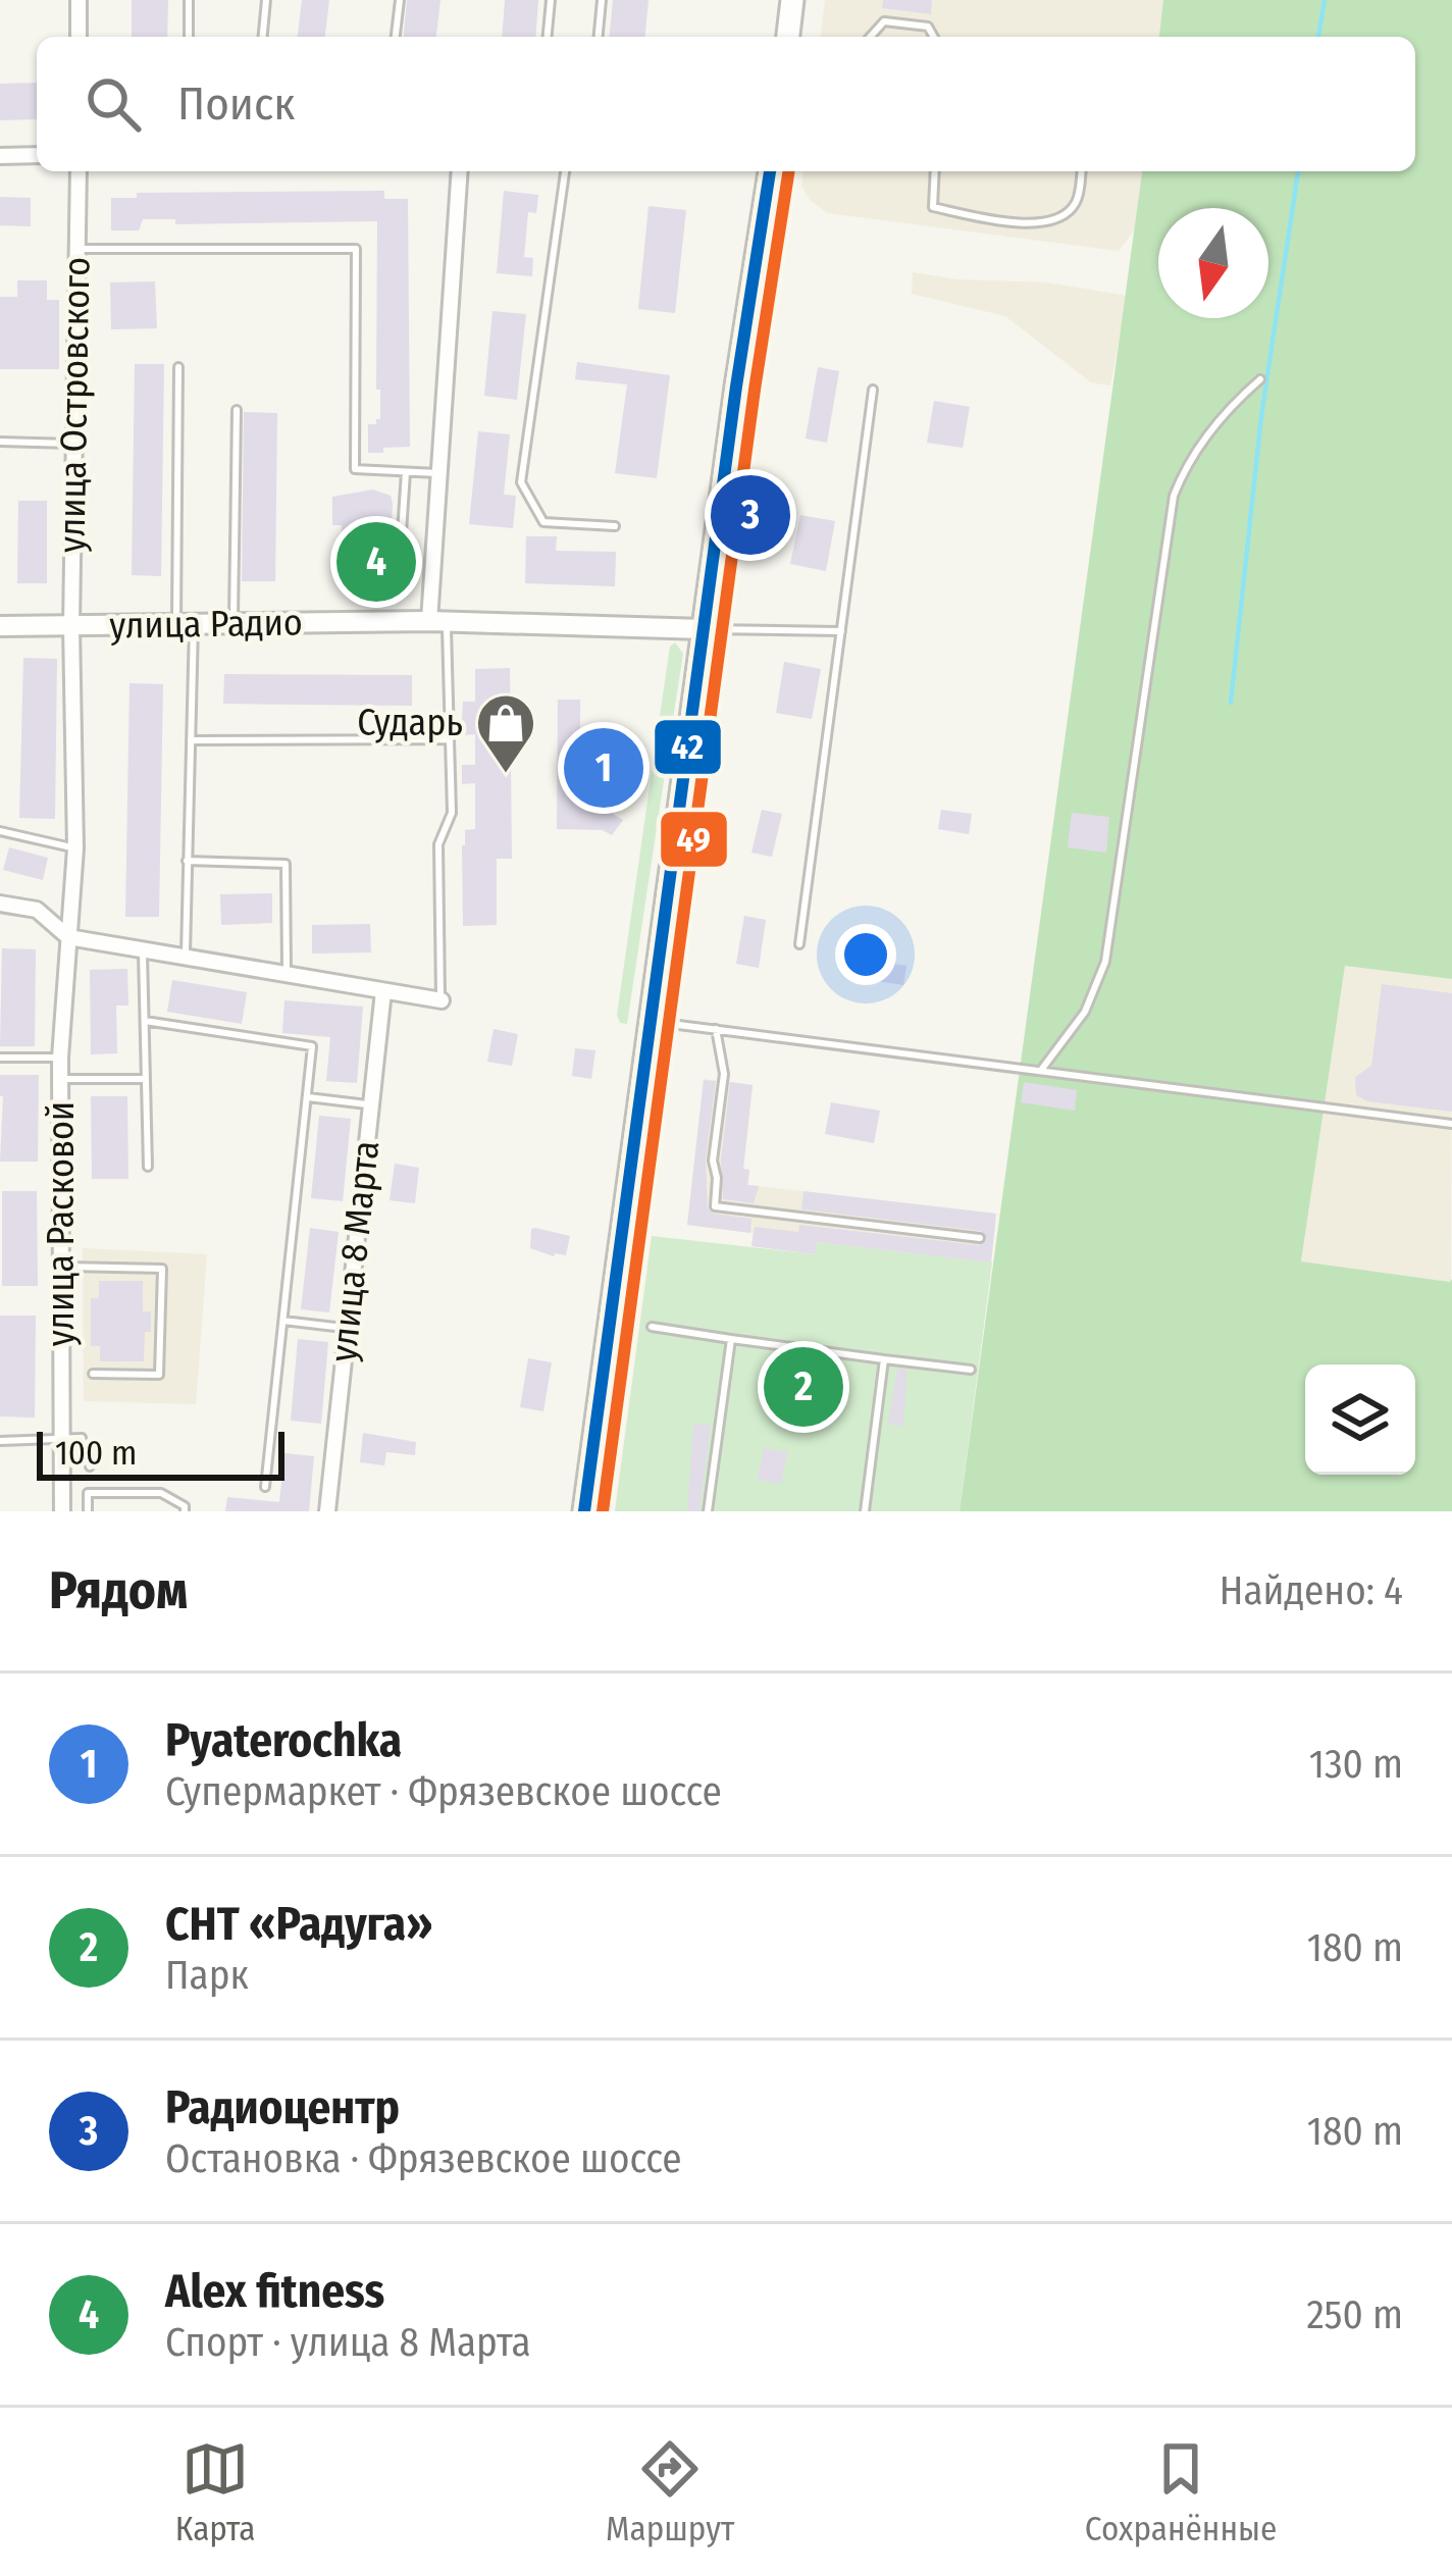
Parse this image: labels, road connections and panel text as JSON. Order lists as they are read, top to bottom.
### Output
{
  "streets": {
    "main road": ["улица Радио"],
    "street": ["улица Островского", "улица Расковой", "улица 8 Марта"]
  },
  "crossings": [
    ["улица Островского", "улица Радио"],
    ["улица Островского", "улица Расковой"]
  ],
  "places": {
    "shop": ["Сударь"]
  },
  "lines": ["transit line 42", "transit line 49"],
  "scale_bar": "100 m",
  "north": "bottom",
  "page": {
    "search": "Поиск",
    "pins": [
      "3",
      "4",
      "1",
      "2"
    ],
    "scale": "100 m",
    "heading": ["Рядом", "Найдено: 4"],
    "list": [
      {
        "mark": "1",
        "name": "Pyaterochka",
        "note": "Супермаркет · Фрязевское шоссе",
        "value": "130 m"
      },
      {
        "mark": "2",
        "name": "СНТ «Радуга»",
        "note": "Парк",
        "value": "180 m"
      },
      {
        "mark": "3",
        "name": "Радиоцентр",
        "note": "Остановка · Фрязевское шоссе",
        "value": "180 m"
      },
      {
        "mark": "4",
        "name": "Alex fitness",
        "note": "Спорт · улица 8 Марта",
        "value": "250 m"
      }
    ],
    "nav": ["Карта", "Маршрут", "Сохранённые"]
  }
}
